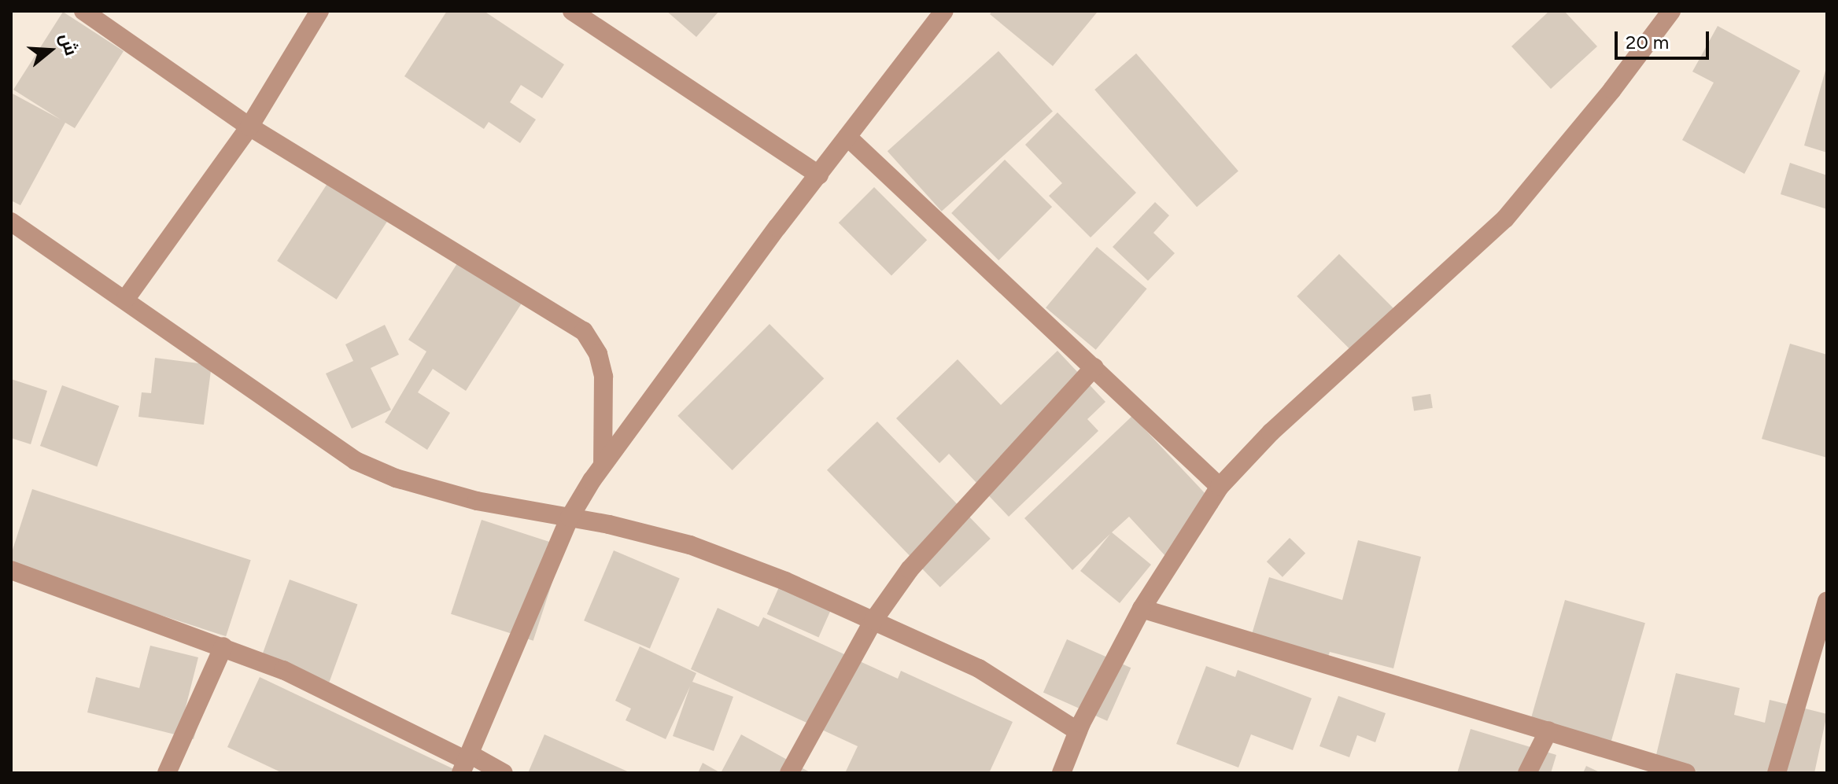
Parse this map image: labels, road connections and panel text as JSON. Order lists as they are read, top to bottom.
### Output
{
  "scale_bar": "20 m",
  "north": "right"
}
